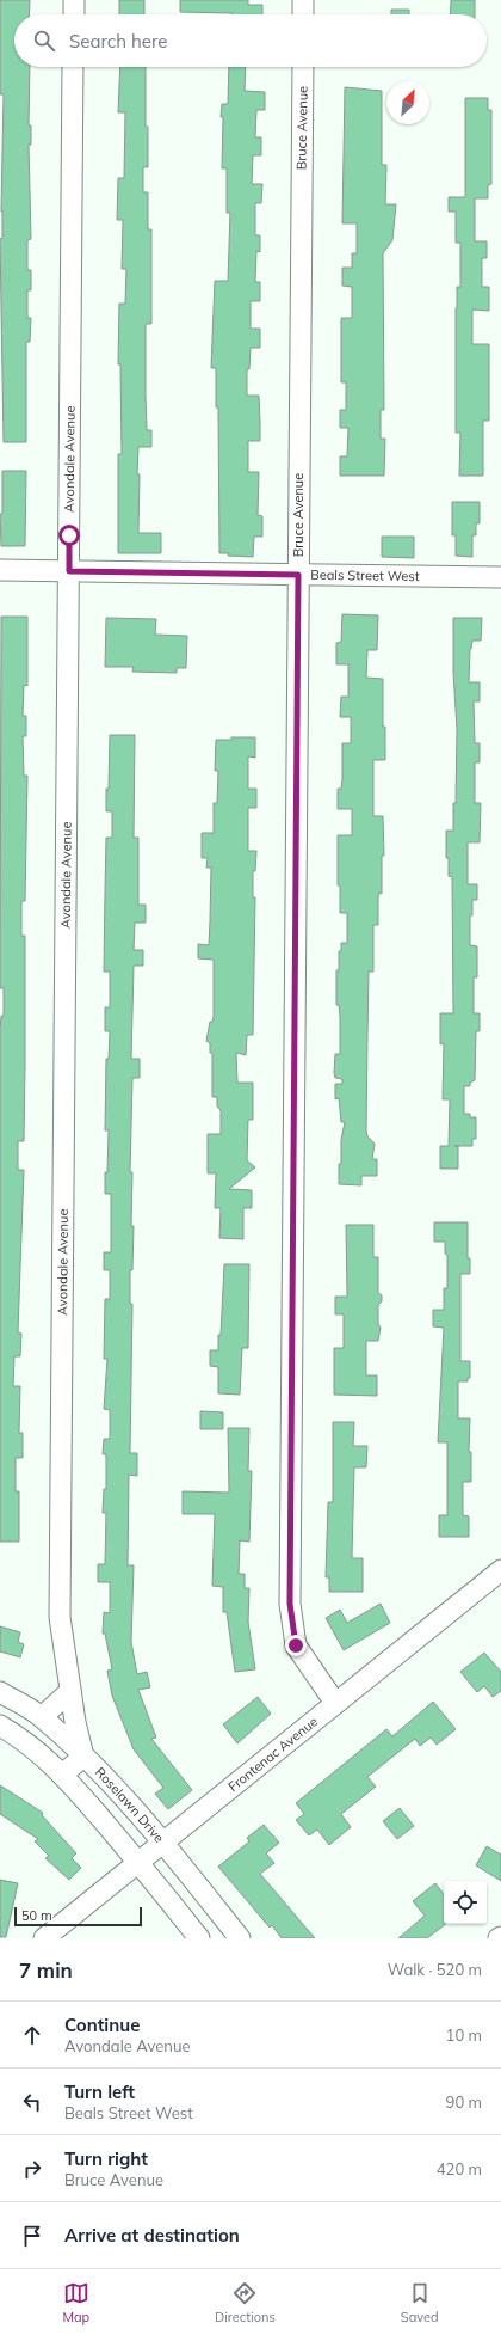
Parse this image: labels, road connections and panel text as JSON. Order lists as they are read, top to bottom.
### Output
{
  "streets": {
    "street": [
      "Bruce Avenue",
      "Avondale Avenue",
      "Beals Street West",
      "Frontenac Avenue",
      "Roselawn Drive"
    ]
  },
  "crossings": [
    ["Bruce Avenue", "Beals Street West"],
    ["Bruce Avenue", "Frontenac Avenue"],
    ["Avondale Avenue", "Beals Street West"],
    ["Avondale Avenue", "Roselawn Drive"],
    ["Frontenac Avenue", "Roselawn Drive"]
  ],
  "scale_bar": "50 m",
  "north": "top right",
  "page": {
    "search": "Search here",
    "scale": "50 m",
    "heading": ["7 min", "Walk · 520 m"],
    "list": [
      ["Continue", "Avondale Avenue", "10 m"],
      ["Turn left", "Beals Street West", "90 m"],
      ["Turn right", "Bruce Avenue", "420 m"],
      "Arrive at destination"
    ],
    "nav": ["Map", "Directions", "Saved"]
  }
}
